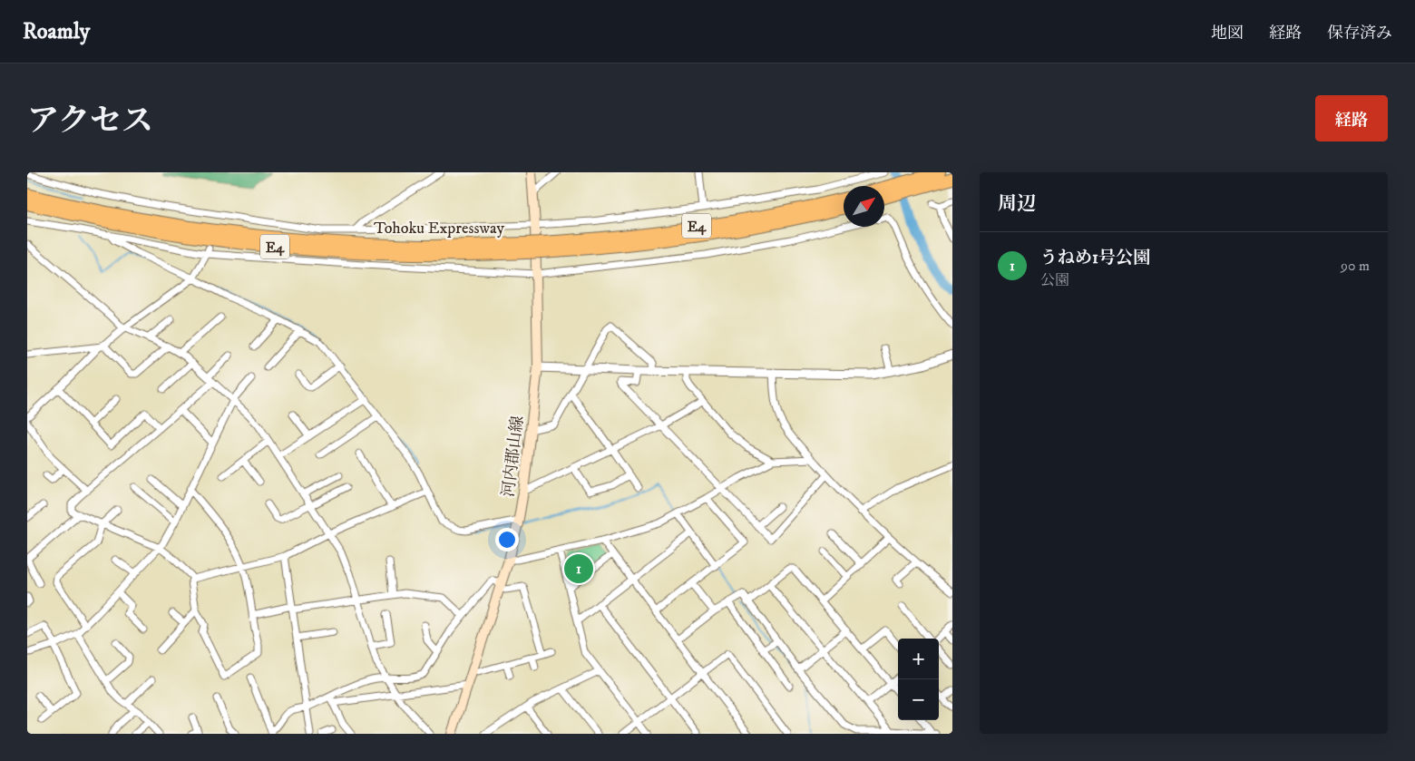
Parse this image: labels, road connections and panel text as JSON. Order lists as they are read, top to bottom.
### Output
{
  "streets": {
    "highway": ["E4", "Tohoku Expressway"],
    "main road": ["河内郡山線"]
  },
  "north": "top right",
  "page": {
    "header": "Roamly",
    "nav": ["地図", "経路", "保存済み"],
    "title": "アクセス",
    "buttons": "経路",
    "heading": "周辺",
    "list": [
      {
        "mark": "1",
        "name": "うねめ1号公園",
        "note": "公園",
        "value": "90 m"
      }
    ],
    "pins": "1",
    "map_buttons": ["+", "−"]
  }
}
